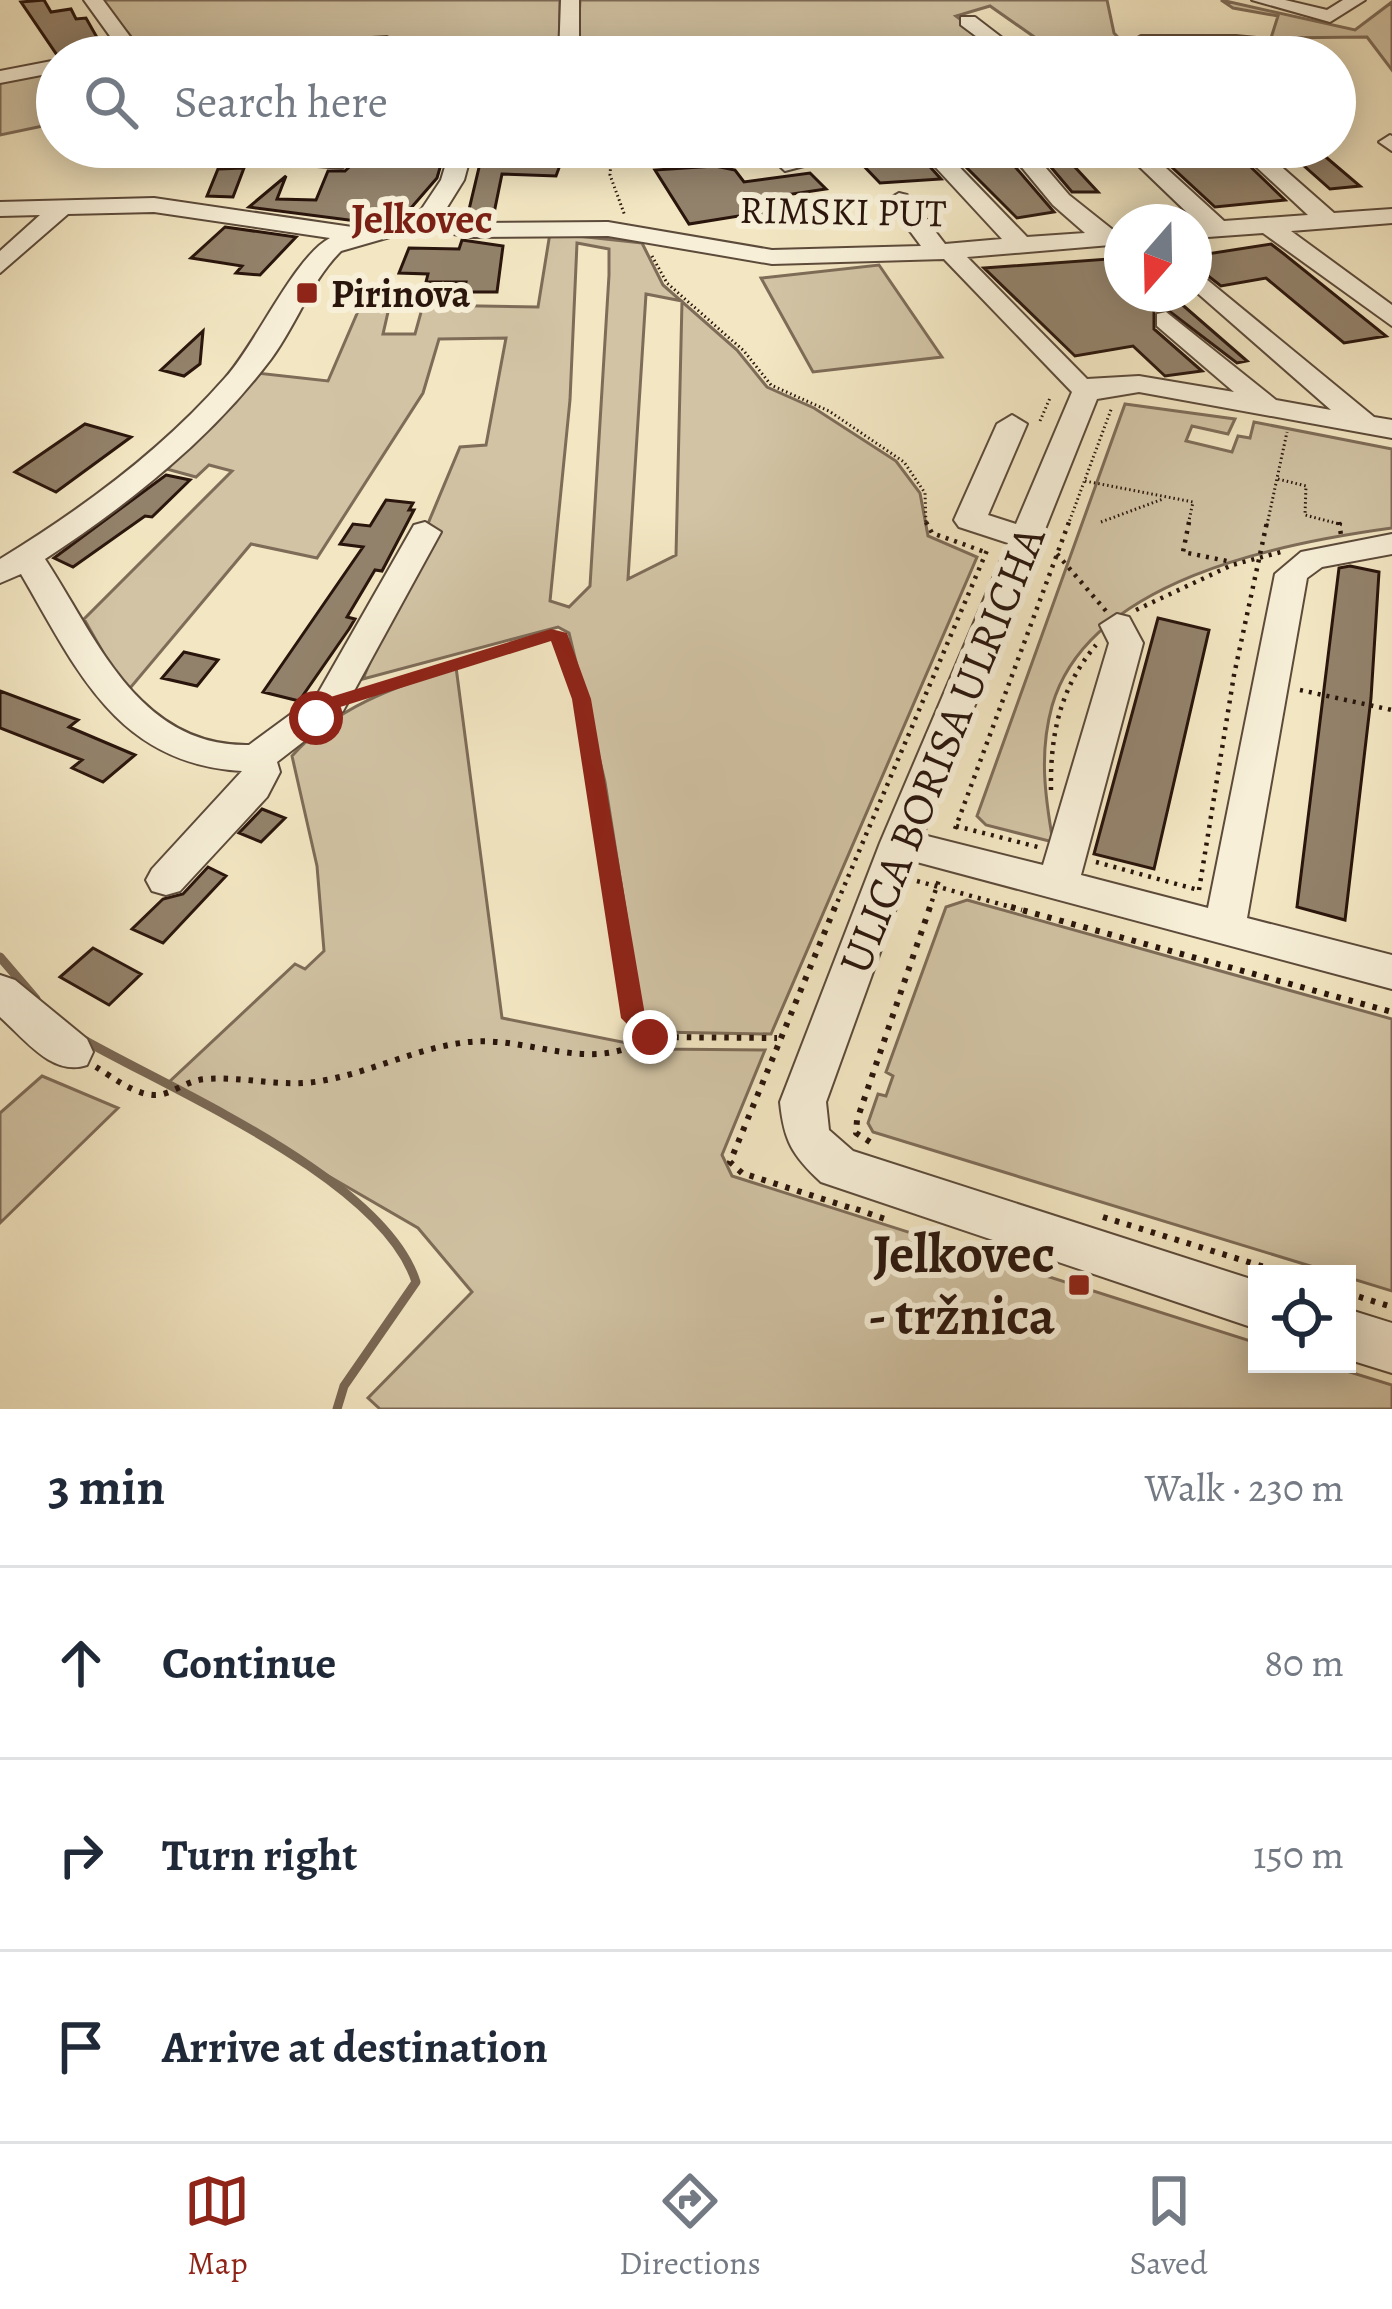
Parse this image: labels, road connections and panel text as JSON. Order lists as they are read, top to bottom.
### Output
{
  "streets": {
    "street": ["RIMSKI PUT", "ULICA BORISA ULRICHA"]
  },
  "districts": ["Jelkovec"],
  "places": {
    "transit": ["Pirinova", "Jelkovec - tržnica"]
  },
  "north": "bottom",
  "page": {
    "search": "Search here",
    "heading": ["3 min", "Walk · 230 m"],
    "list": [
      ["Continue", "80 m"],
      ["Turn right", "150 m"],
      "Arrive at destination"
    ],
    "nav": ["Map", "Directions", "Saved"]
  }
}
